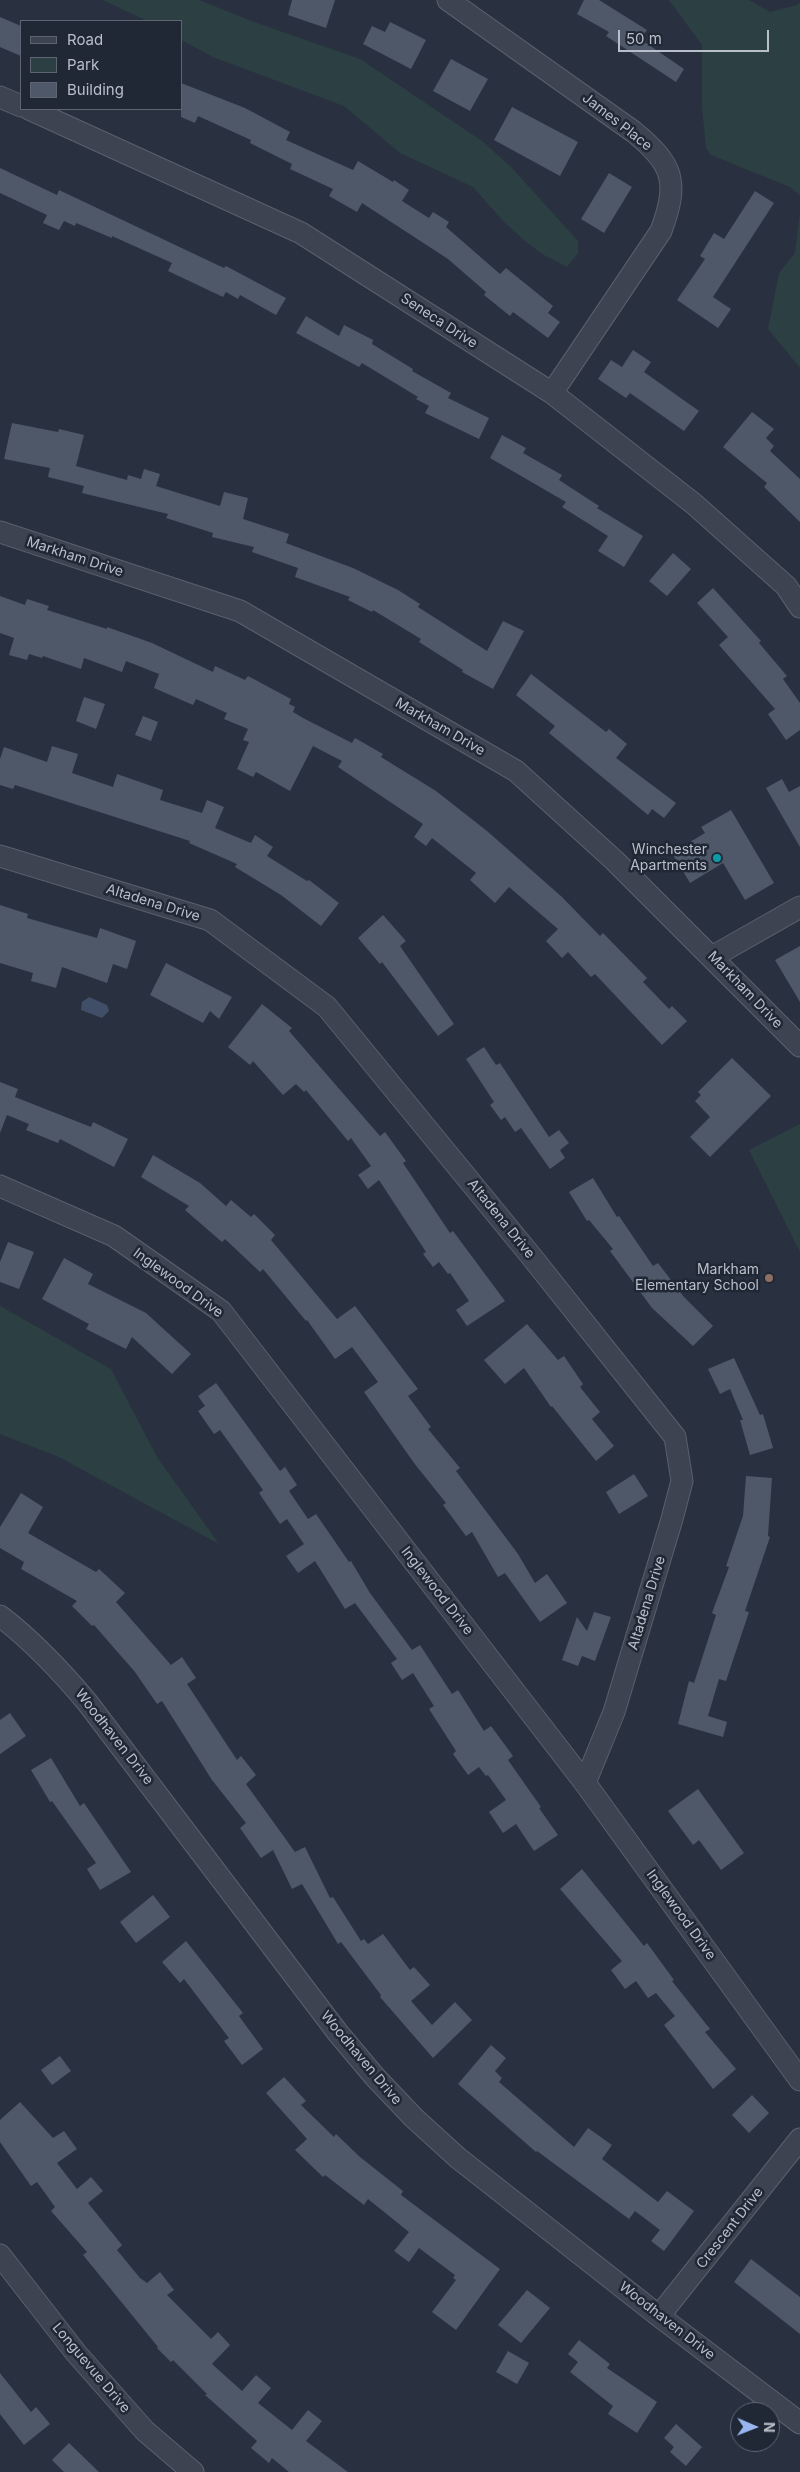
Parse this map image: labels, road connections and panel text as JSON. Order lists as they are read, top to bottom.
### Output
{
  "streets": {
    "street": [
      "James Place",
      "Seneca Drive",
      "Markham Drive",
      "Altadena Drive",
      "Inglewood Drive",
      "Woodhaven Drive",
      "Crescent Drive",
      "Longuevue Drive"
    ]
  },
  "crossings": [
    ["James Place", "Seneca Drive"],
    ["Altadena Drive", "Inglewood Drive"],
    ["Woodhaven Drive", "Crescent Drive"]
  ],
  "places": ["Winchester Apartments", "Markham Elementary School"],
  "legend": ["Road", "Park", "Building"],
  "scale_bar": "50 m",
  "north": "right"
}
